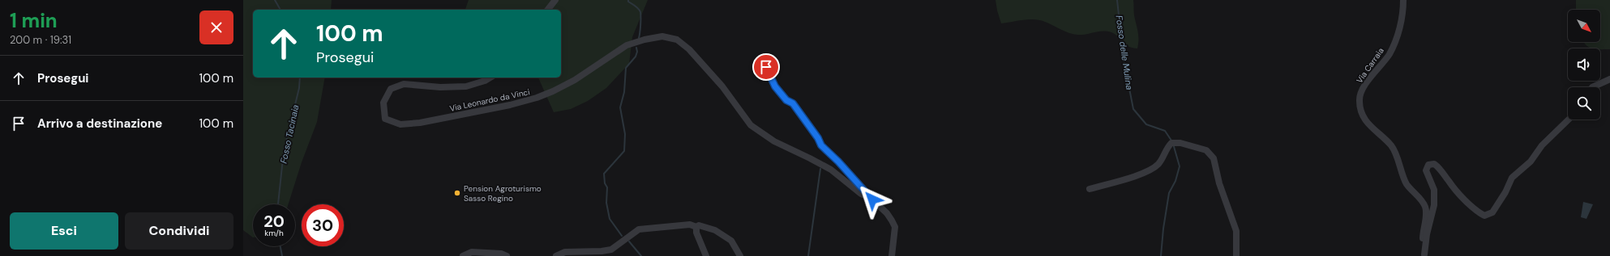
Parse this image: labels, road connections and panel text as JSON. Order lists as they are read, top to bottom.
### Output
{
  "streets": {
    "street": ["Via Carraia", "Via Leonardo da Vinci"]
  },
  "water": ["Fosso delle Mulina", "Fosso Tacinaia"],
  "places": ["Pension Agroturismo Sasso Regino"],
  "north": "bottom right",
  "page": {
    "heading": ["1 min", "200 m · 19:31"],
    "turn": ["100 m", "Prosegui"],
    "list": [
      {
        "name": "Prosegui",
        "value": "100 m"
      },
      {
        "name": "Arrivo a destinazione",
        "value": "100 m"
      }
    ],
    "speed": "20 km/h",
    "limit": "30",
    "buttons": ["Esci", "Condividi"]
  }
}
